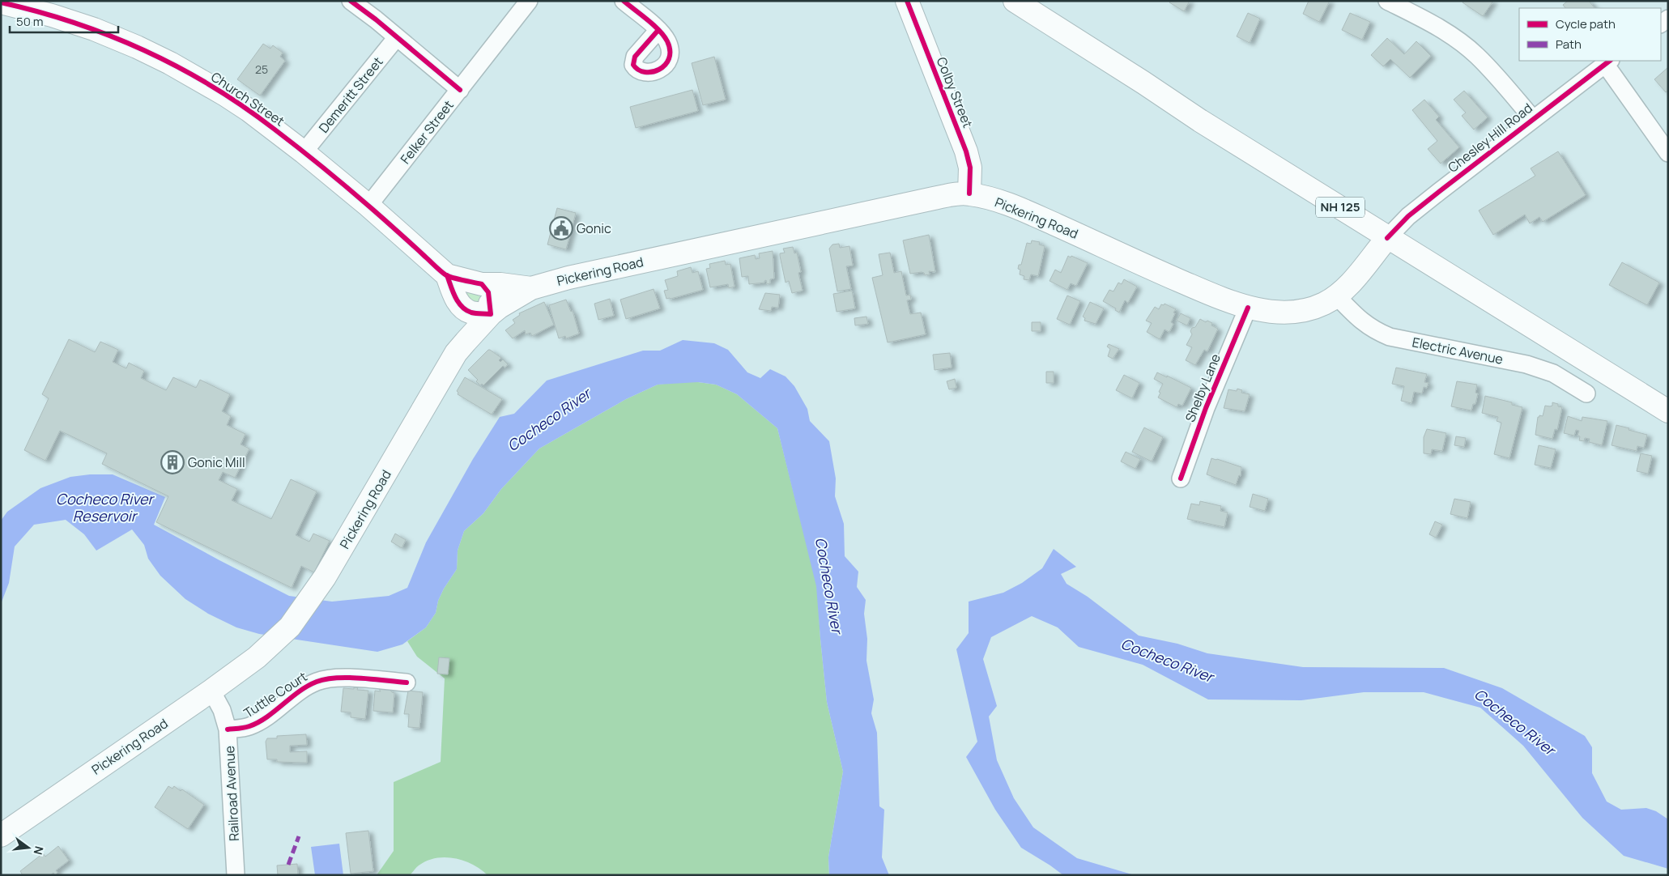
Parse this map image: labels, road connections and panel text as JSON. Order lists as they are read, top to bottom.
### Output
{
  "streets": {
    "main road": [
      "Colby Street",
      "Church Street",
      "NH 125",
      "Pickering Road"
    ],
    "street": [
      "Demeritt Street",
      "Felker Street",
      "Chesley Hill Road",
      "Electric Avenue",
      "Shelby Lane",
      "Tuttle Court",
      "Railroad Avenue"
    ]
  },
  "crossings": [
    ["Colby Street", "Pickering Road"],
    ["Demeritt Street", "Church Street"],
    ["Church Street", "Felker Street"],
    ["Church Street", "Pickering Road"],
    ["Chesley Hill Road", "NH 125"],
    ["Chesley Hill Road", "Pickering Road"],
    ["NH 125", "Pickering Road"],
    ["Pickering Road", "Electric Avenue"],
    ["Pickering Road", "Shelby Lane"],
    ["Pickering Road", "Railroad Avenue"],
    ["Tuttle Court", "Railroad Avenue"]
  ],
  "water": ["Cocheco River", "Cocheco River Reservoir"],
  "places": {
    "public building": ["Gonic"],
    "building": ["Gonic Mill"]
  },
  "house_numbers": ["25"],
  "legend": ["Cycle path", "Path"],
  "scale_bar": "50 m",
  "north": "right"
}
